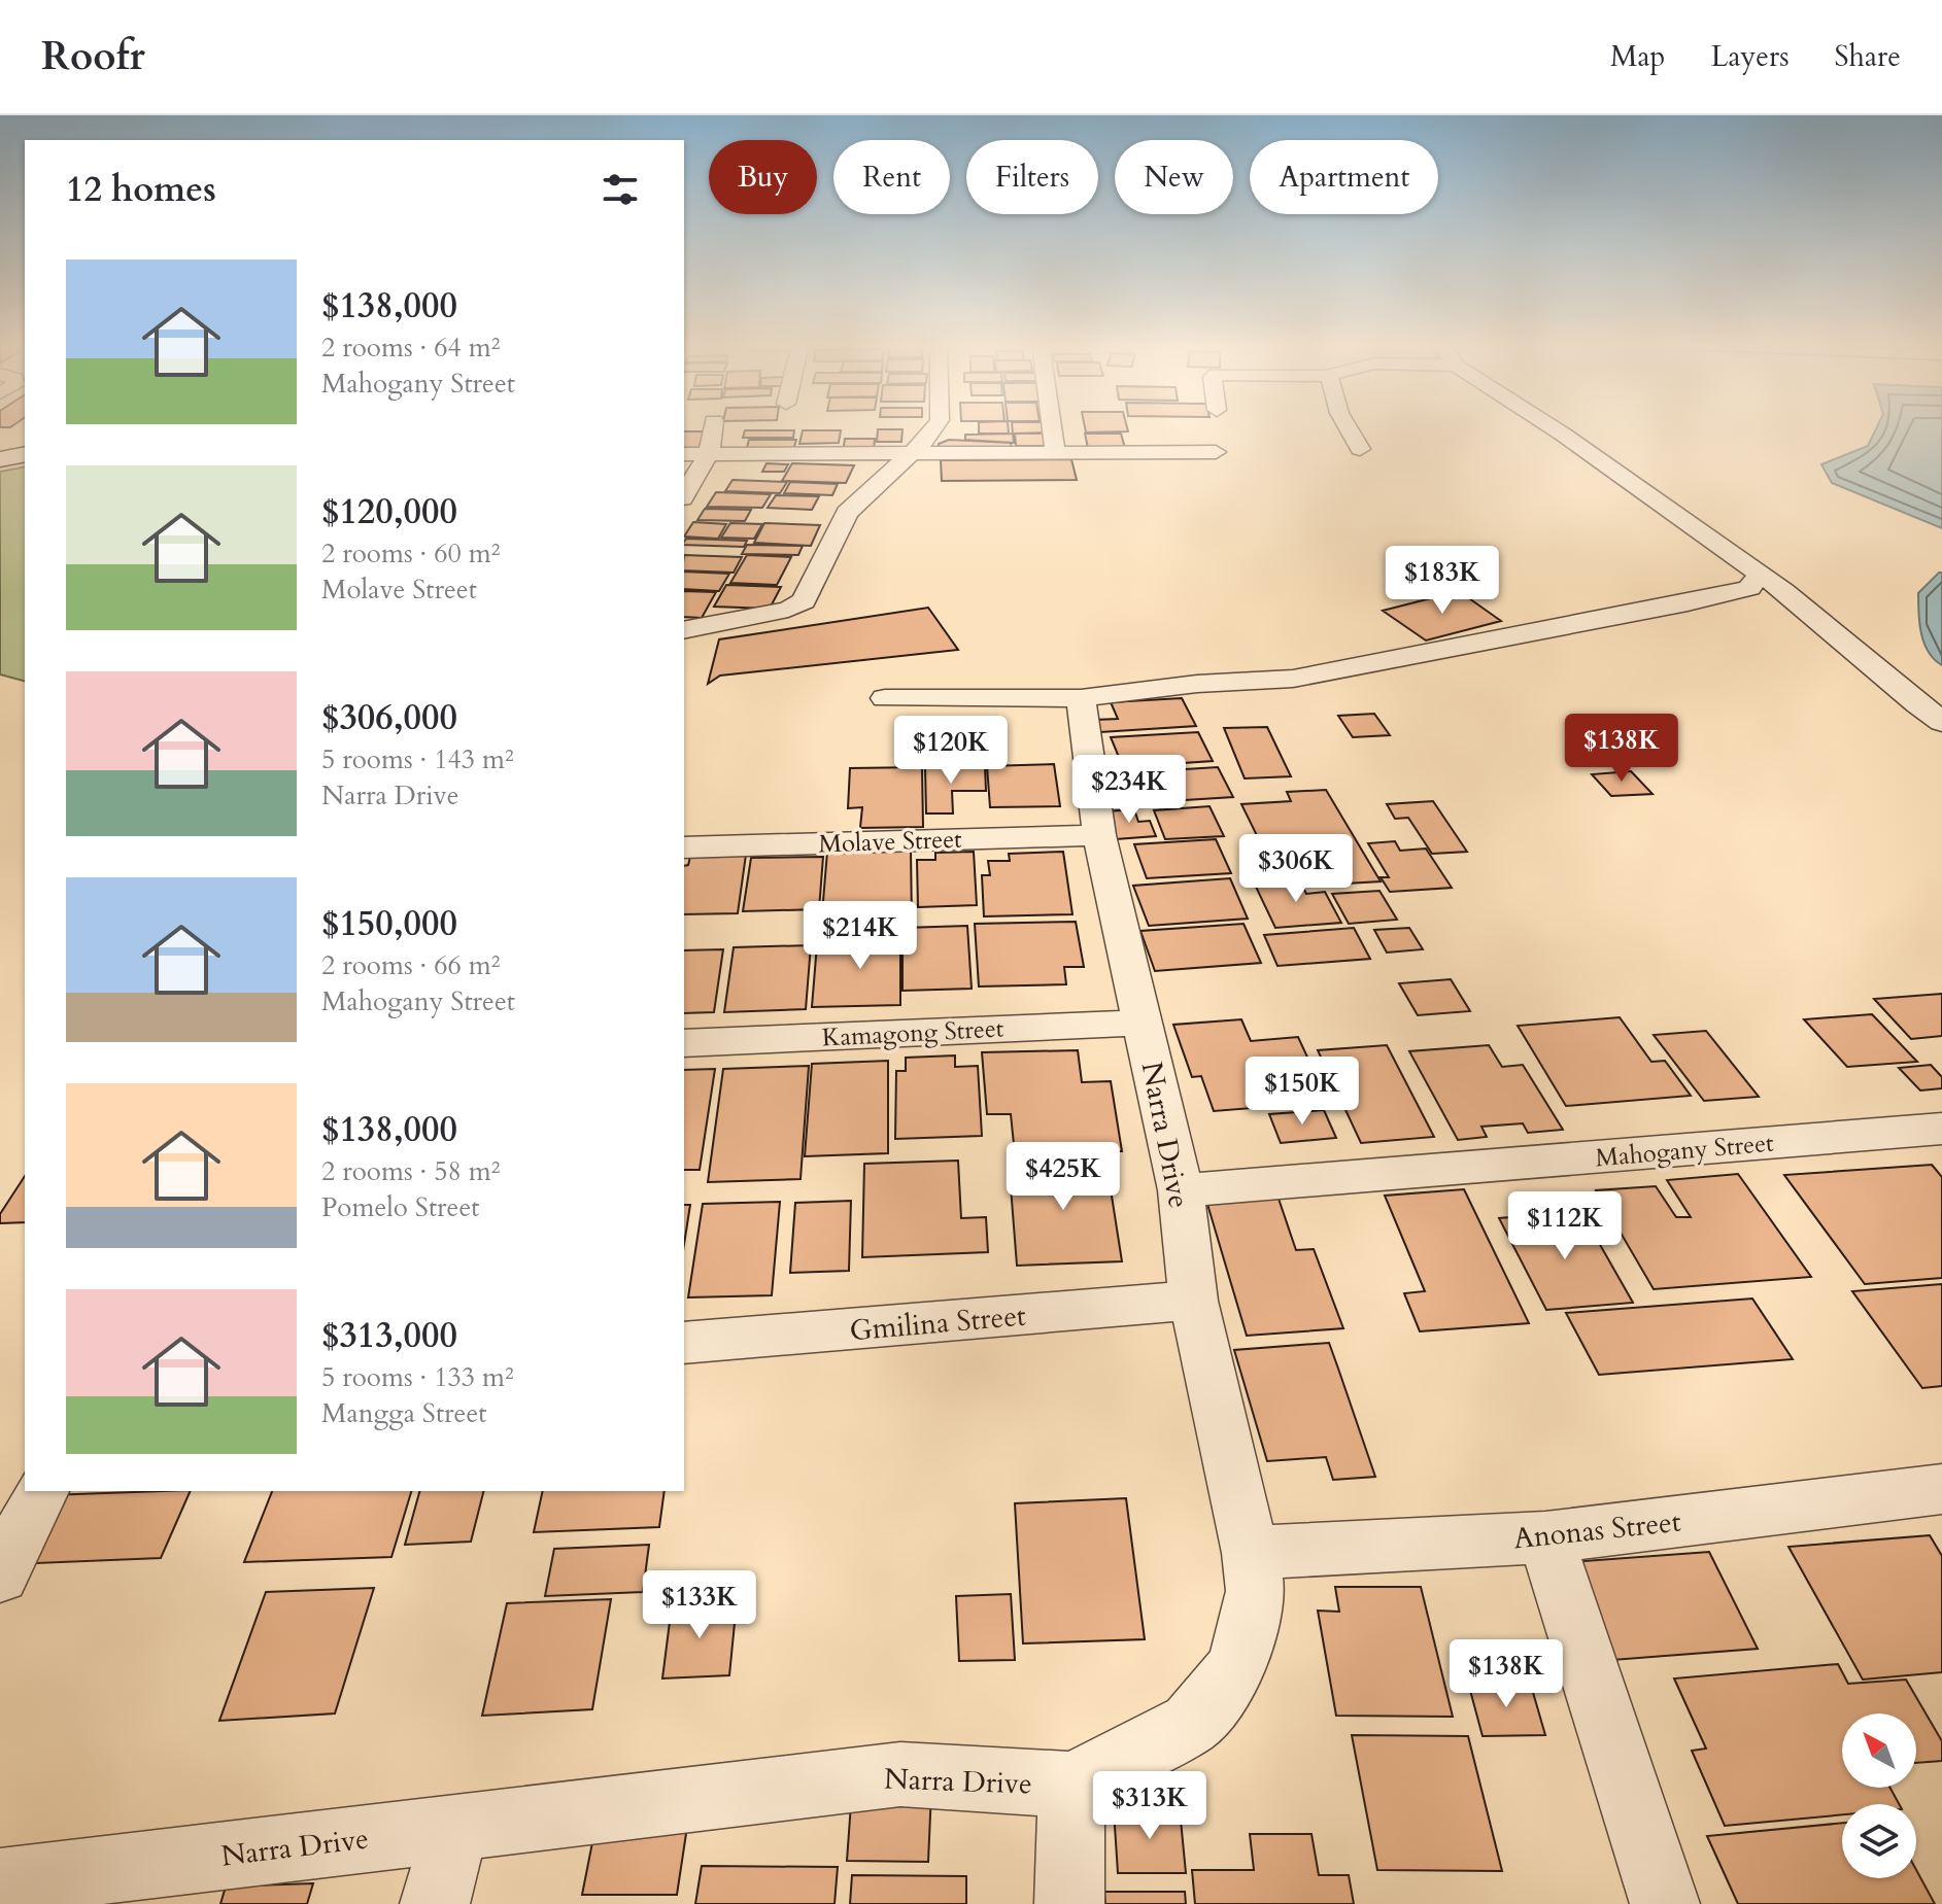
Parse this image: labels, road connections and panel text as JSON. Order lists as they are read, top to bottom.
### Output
{
  "streets": {
    "street": [
      "Molave Street",
      "Kamagong Street",
      "Narra Drive",
      "Mahogany Street",
      "Gmilina Street",
      "Anonas Street"
    ]
  },
  "crossings": [
    ["Molave Street", "Narra Drive"],
    ["Kamagong Street", "Narra Drive"],
    ["Narra Drive", "Mahogany Street"],
    ["Narra Drive", "Gmilina Street"],
    ["Narra Drive", "Anonas Street"]
  ],
  "north": "top left",
  "page": {
    "header": "Roofr",
    "nav": ["Map", "Layers", "Share"],
    "chip": [
      "Buy",
      "Rent",
      "Filters",
      "New",
      "Apartment"
    ],
    "heading": "12 homes",
    "list": [
      {
        "name": "$138,000",
        "note": "2 rooms · 64 m² · Mahogany Street"
      },
      {
        "name": "$120,000",
        "note": "2 rooms · 60 m² · Molave Street"
      },
      {
        "name": "$306,000",
        "note": "5 rooms · 143 m² · Narra Drive"
      },
      {
        "name": "$150,000",
        "note": "2 rooms · 66 m² · Mahogany Street"
      },
      {
        "name": "$138,000",
        "note": "2 rooms · 58 m² · Pomelo Street"
      },
      {
        "name": "$313,000",
        "note": "5 rooms · 133 m² · Mangga Street"
      }
    ],
    "price": [
      "$183K",
      "$138K",
      "$120K",
      "$234K",
      "$306K",
      "$214K",
      "$150K",
      "$425K",
      "$112K",
      "$133K",
      "$138K",
      "$313K"
    ]
  }
}
